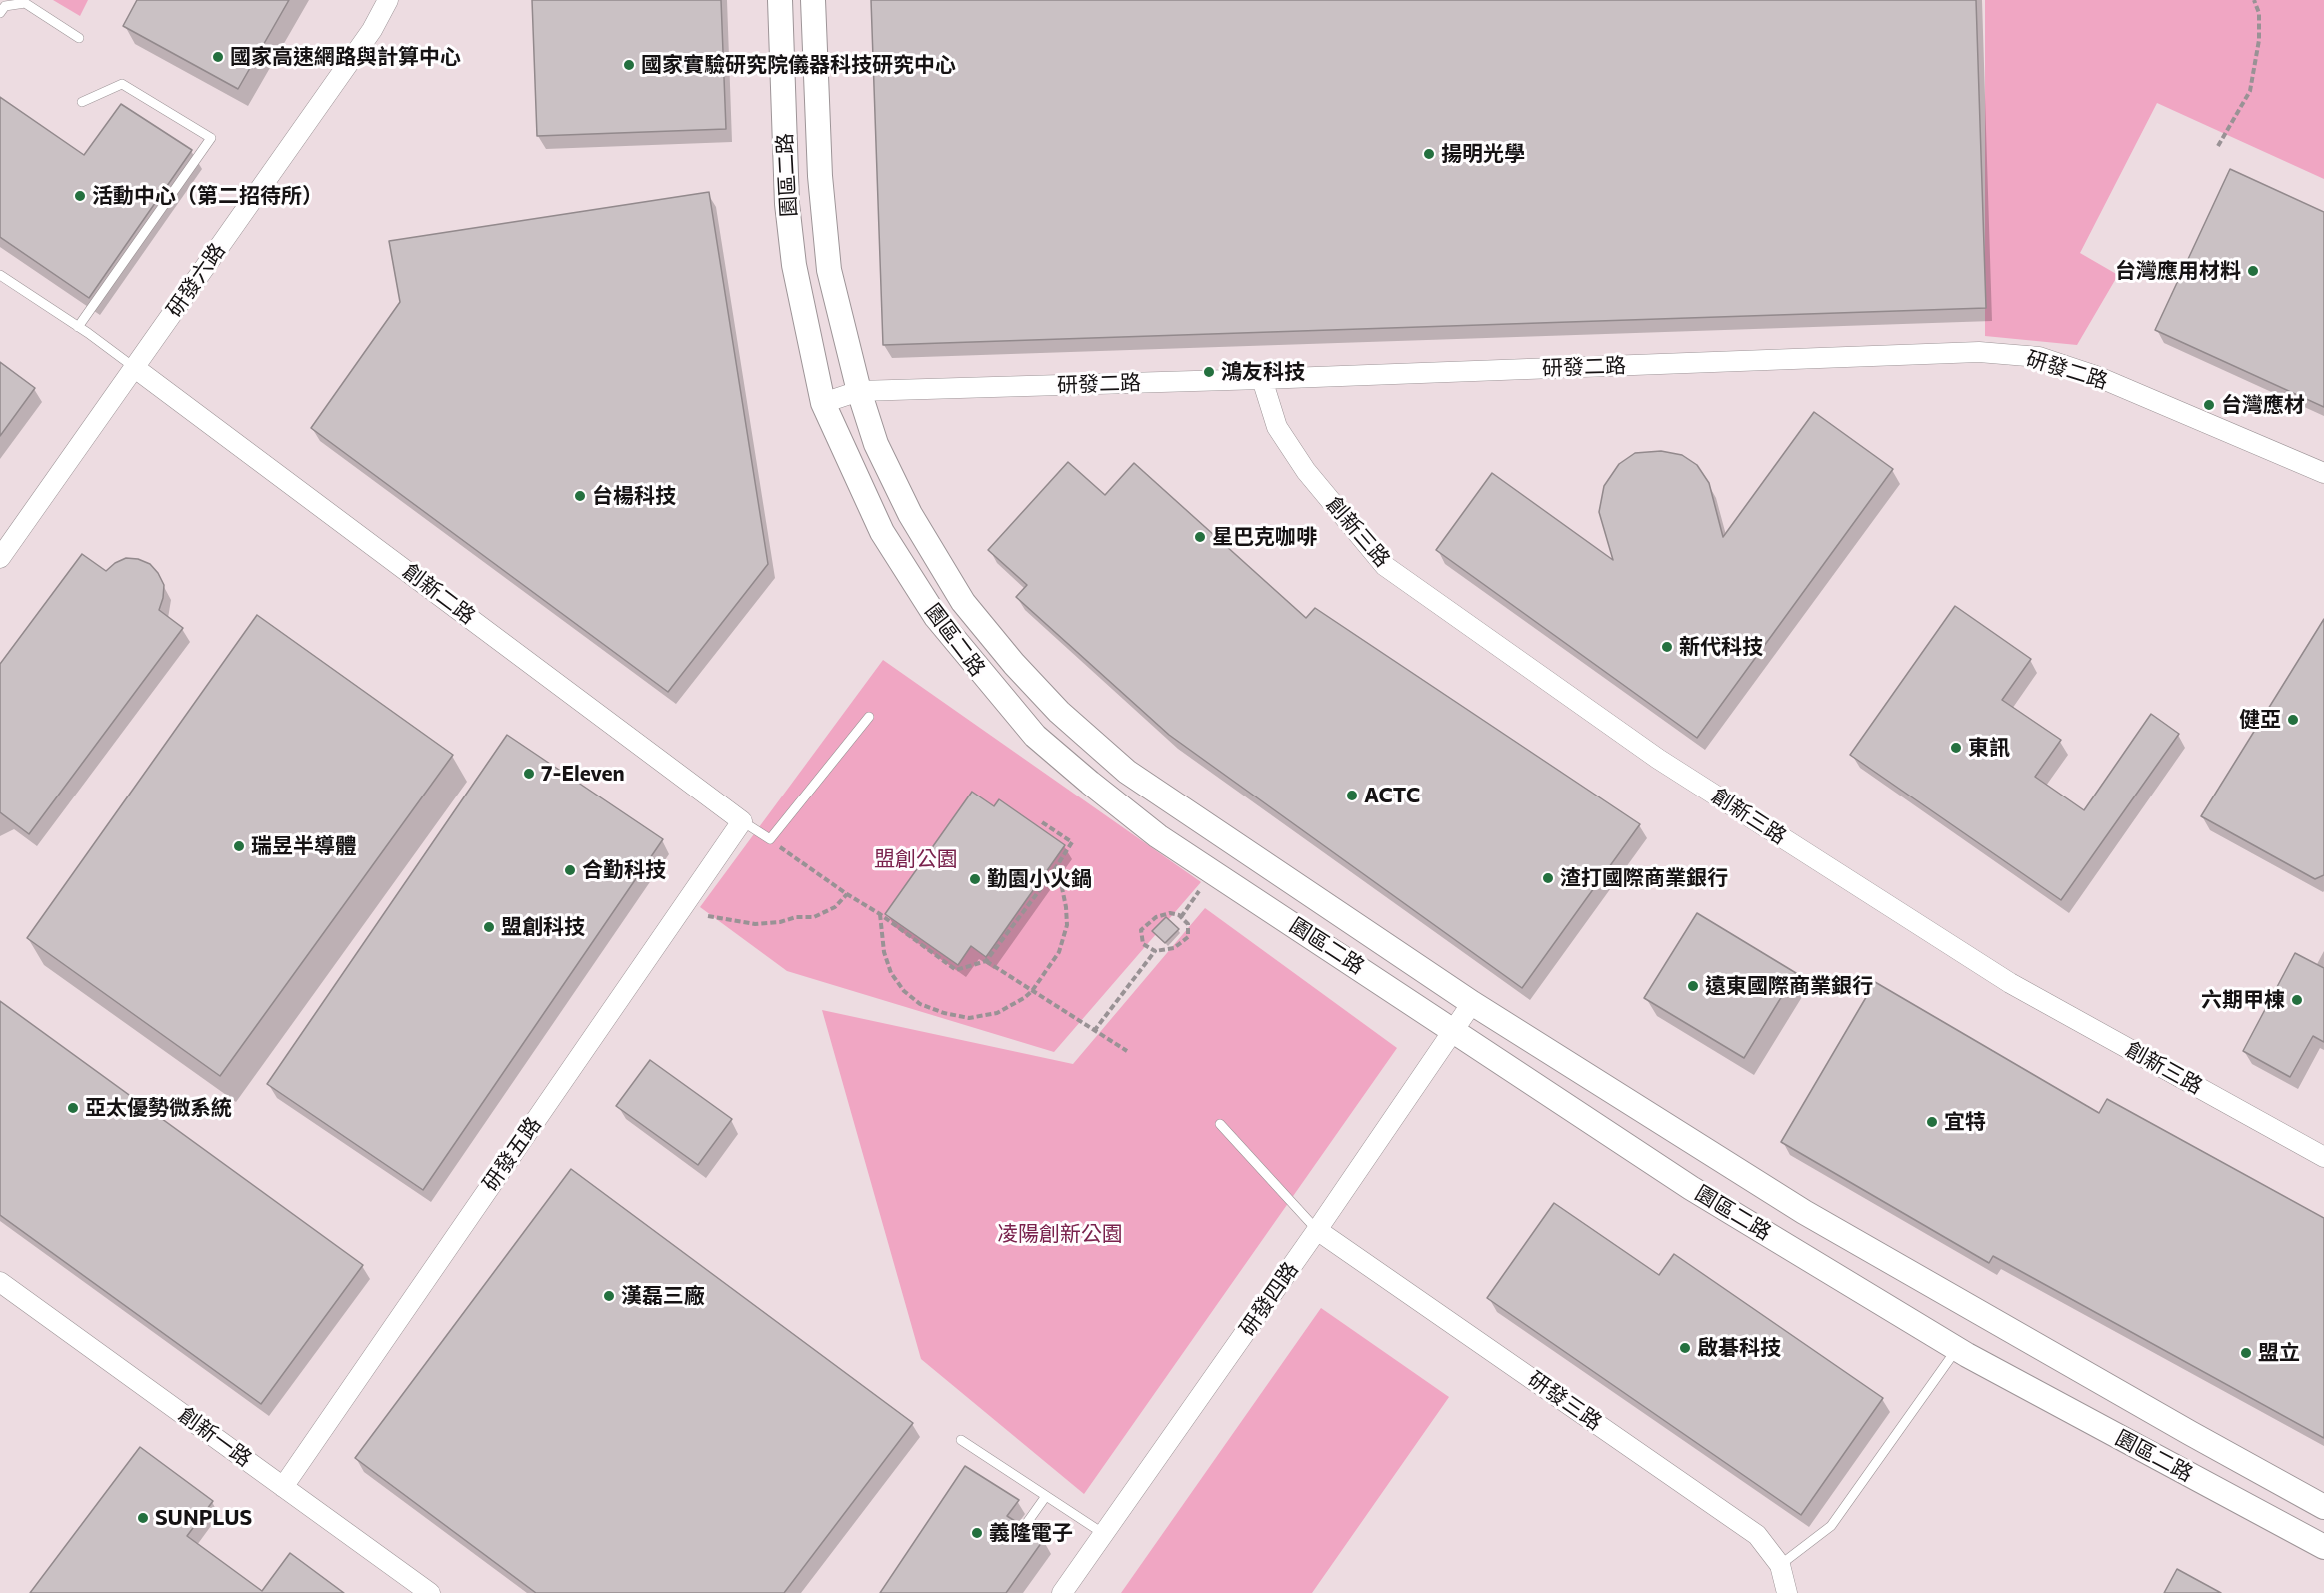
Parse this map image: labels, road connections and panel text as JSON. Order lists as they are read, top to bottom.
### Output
{
  "streets": {
    "street": [
      "園區二路",
      "研發六路",
      "研發二路",
      "創新三路",
      "創新二路",
      "研發五路",
      "研發四路",
      "研發三路",
      "創新一路"
    ]
  },
  "crossings": [
    ["園區二路", "研發二路"],
    ["園區二路", "研發四路"],
    ["研發六路", "創新二路"],
    ["研發二路", "創新三路"],
    ["創新二路", "研發五路"],
    ["研發五路", "創新一路"],
    ["研發四路", "研發三路"]
  ],
  "parks": ["盟創公園", "凌陽創新公園"],
  "places": [
    "國家高速網路與計算中心",
    "國家實驗研究院儀器科技研究中心",
    "揚明光學",
    "活動中心（第二招待所）",
    "台灣應用材料",
    "鴻友科技",
    "台灣應材",
    "台楊科技",
    "星巴克咖啡",
    "新代科技",
    "健亞",
    "東訊",
    "7-Eleven",
    "ACTC",
    "瑞昱半導體",
    "合勤科技",
    "渣打國際商業銀行",
    "勤園小火鍋",
    "盟創科技",
    "遠東國際商業銀行",
    "六期甲棟",
    "亞太優勢微系統",
    "宜特",
    "漢磊三廠",
    "啟碁科技",
    "盟立",
    "SUNPLUS",
    "義隆電子"
  ]
}
